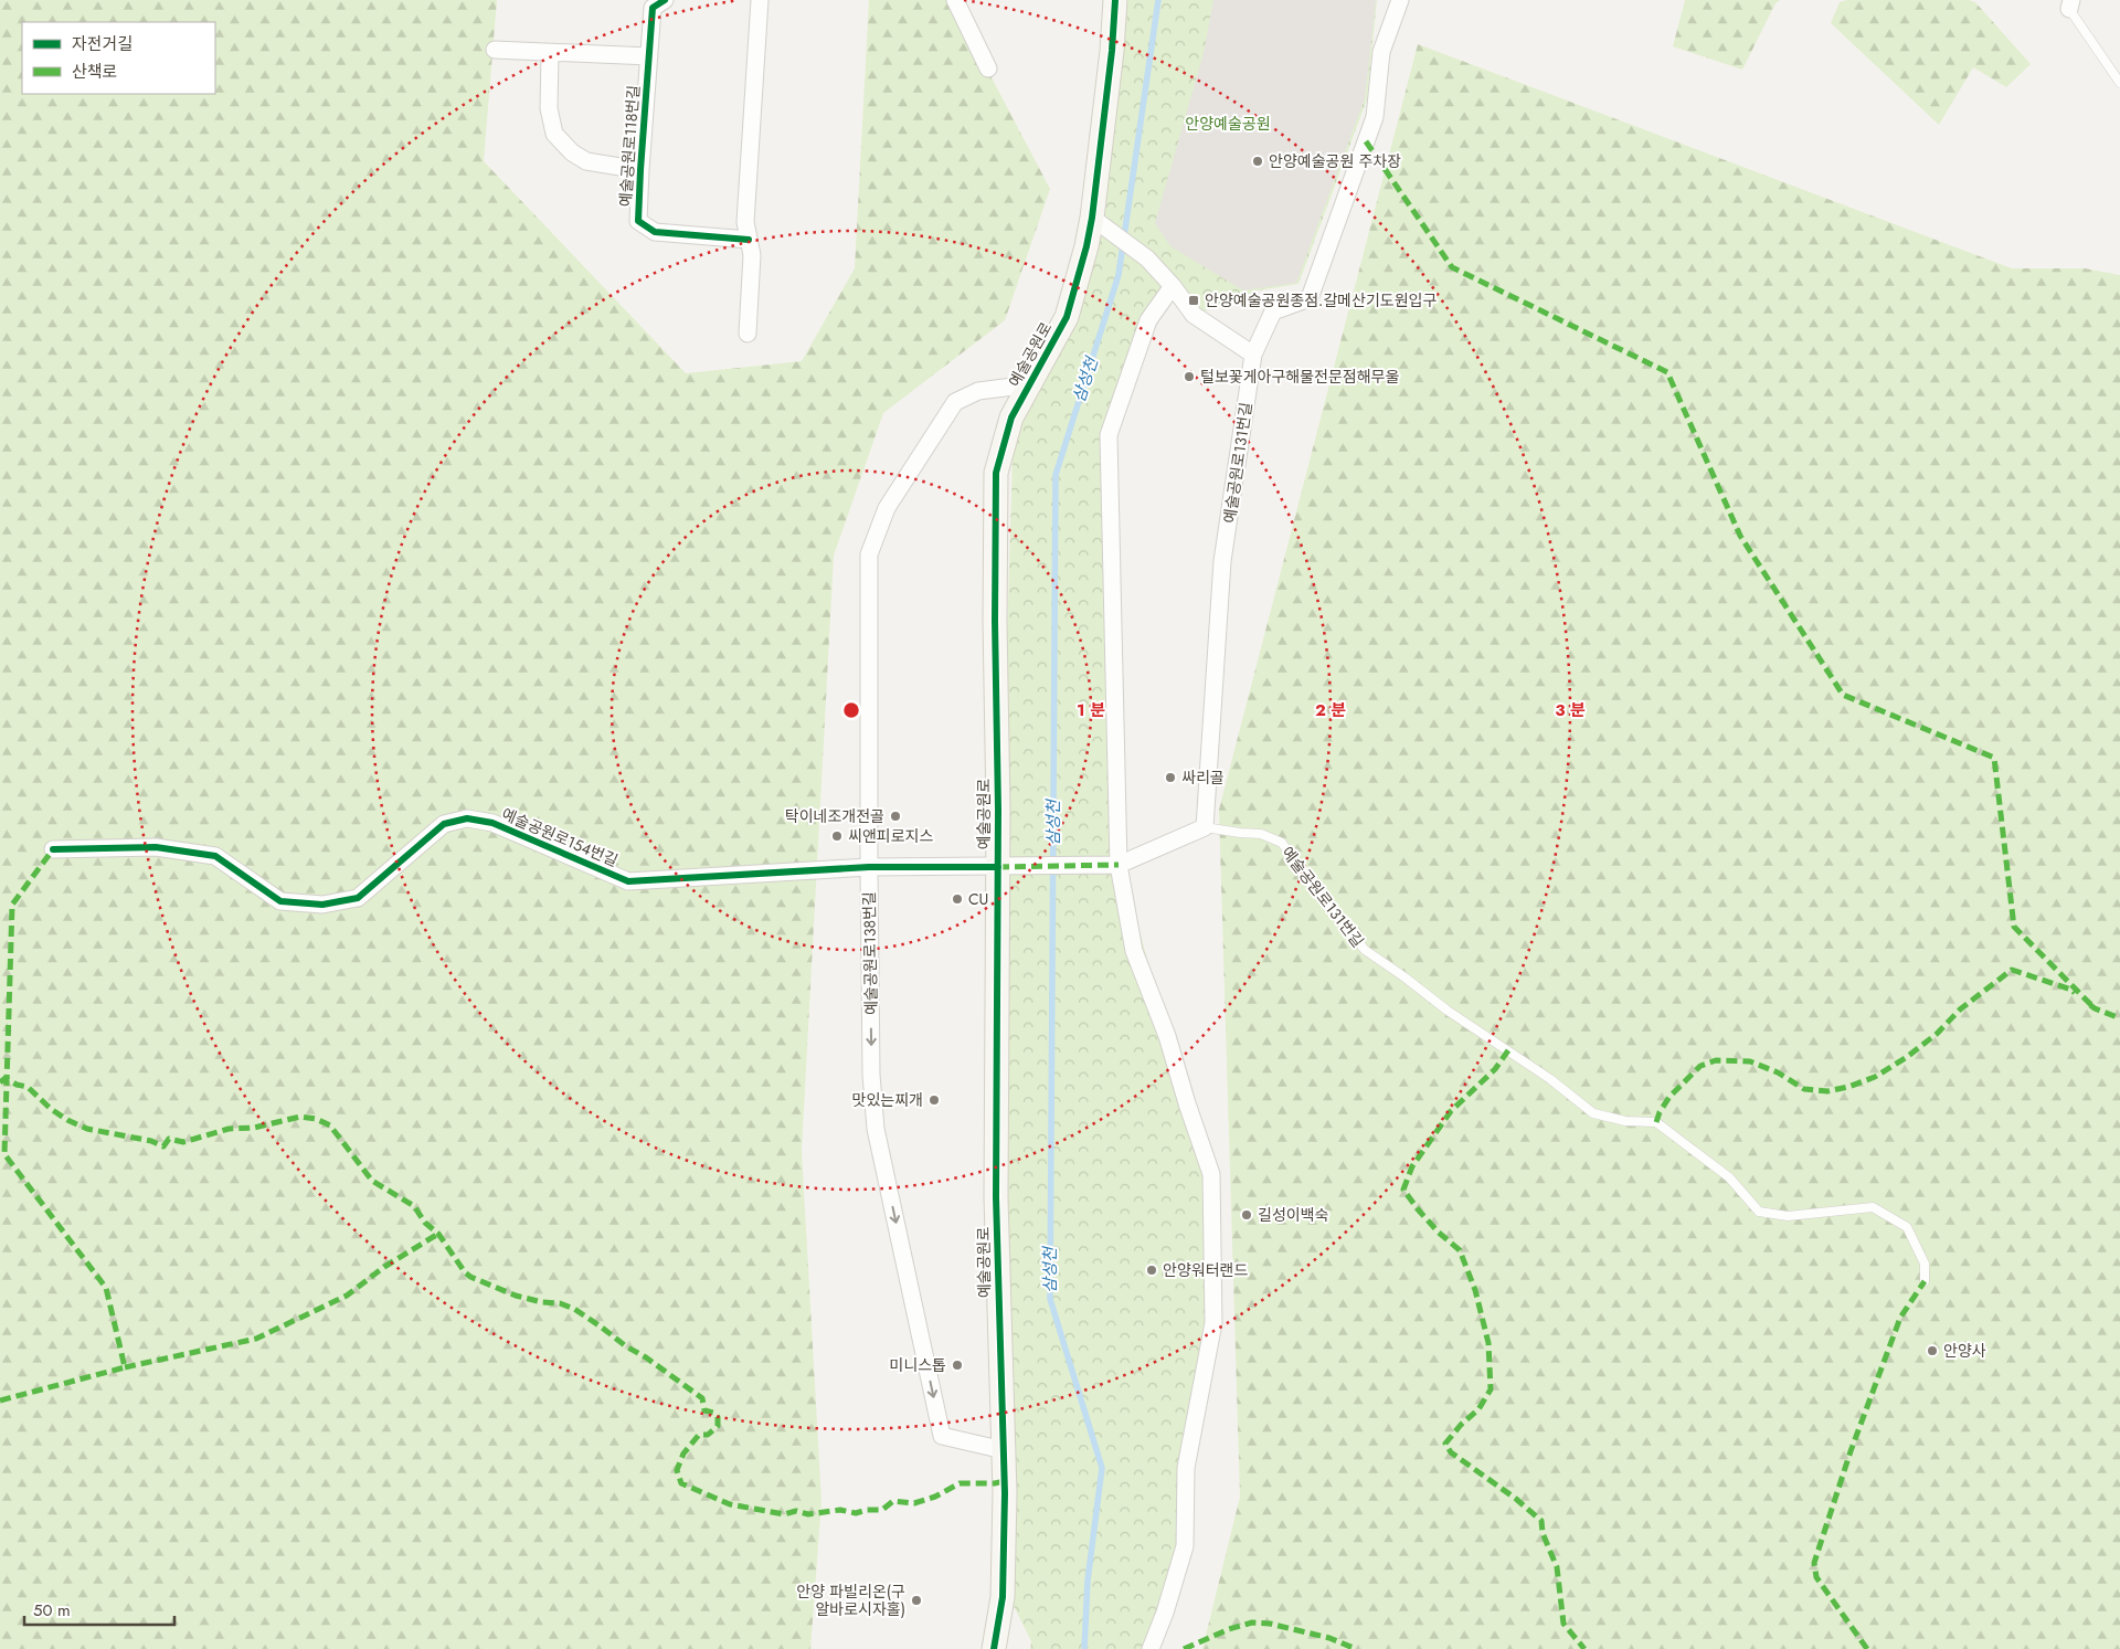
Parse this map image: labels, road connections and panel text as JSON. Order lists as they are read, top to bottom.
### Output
{
  "streets": {
    "street": [
      "예술공원로118번길",
      "예술공원로",
      "예술공원로131번길",
      "예술공원로154번길",
      "예술공원로138번길"
    ]
  },
  "crossings": [
    ["예술공원로", "예술공원로154번길"],
    ["예술공원로", "예술공원로138번길"],
    ["예술공원로154번길", "예술공원로138번길"]
  ],
  "one_way": ["예술공원로138번길"],
  "water": ["삼성천"],
  "parks": ["안양예술공원"],
  "places": {
    "other": [
      "안양예술공원 주차장",
      "털보꽃게아구해물전문점해무울",
      "싸리골",
      "탁이네조개전골",
      "씨앤피로지스",
      "CU",
      "맛있는찌개",
      "길성이백숙",
      "안양워터랜드",
      "안양사",
      "미니스톱",
      "안양 파빌리온(구 알바로시자홀)"
    ],
    "transit": ["안양예술공원종점.갈메산기도원입구"]
  },
  "legend": ["자전거길", "산책로"],
  "scale_bar": "50 m",
  "rings": ["1 분", "2 분", "3 분"]
}
